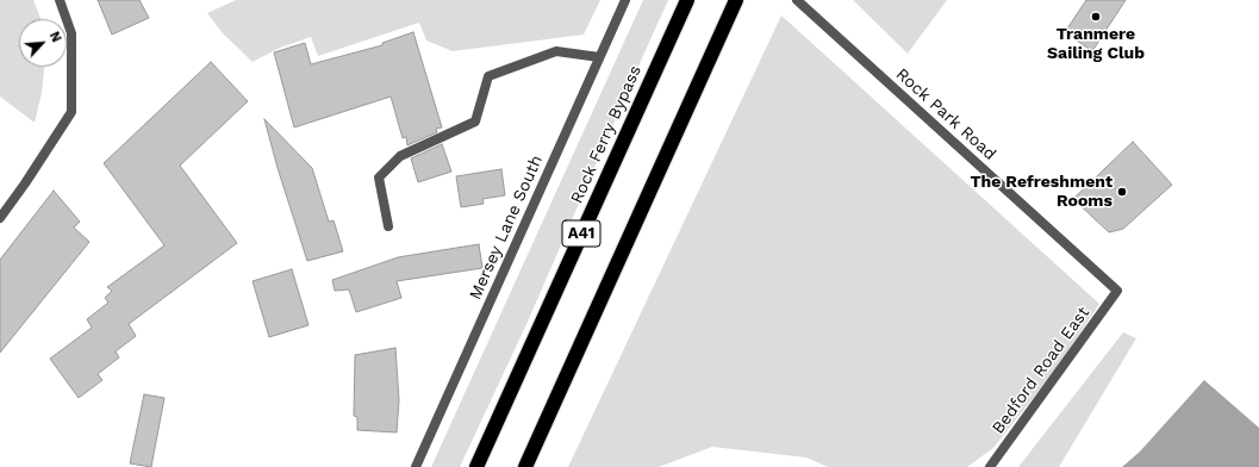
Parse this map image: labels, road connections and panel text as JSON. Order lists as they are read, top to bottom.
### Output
{
  "streets": {
    "highway": ["Rock Ferry Bypass", "A41"],
    "street": ["Rock Park Road", "Mersey Lane South", "Bedford Road East"]
  },
  "crossings": [
    ["Rock Park Road", "Bedford Road East"]
  ],
  "places": ["Tranmere Sailing Club", "The Refreshment Rooms"],
  "north": "top right"
}
